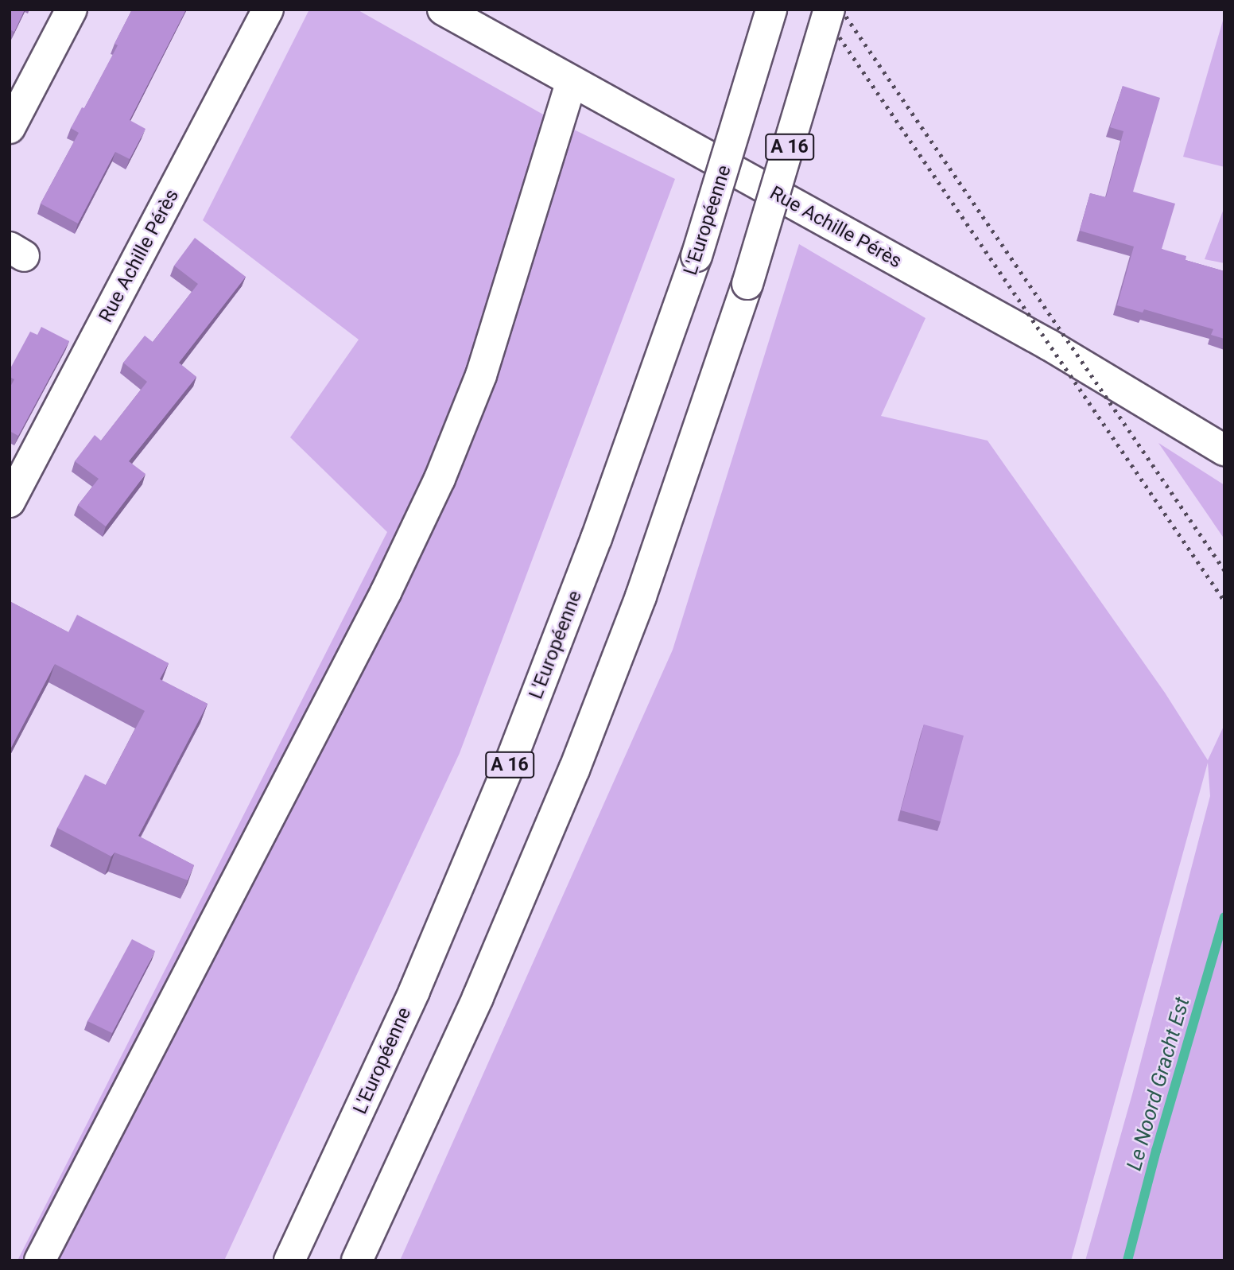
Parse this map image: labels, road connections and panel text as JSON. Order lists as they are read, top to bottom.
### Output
{
  "streets": {
    "main road": ["A 16", "L'Européenne", "Rue Achille Pérès"]
  },
  "water": ["Le Noord Gracht Est"]
}
